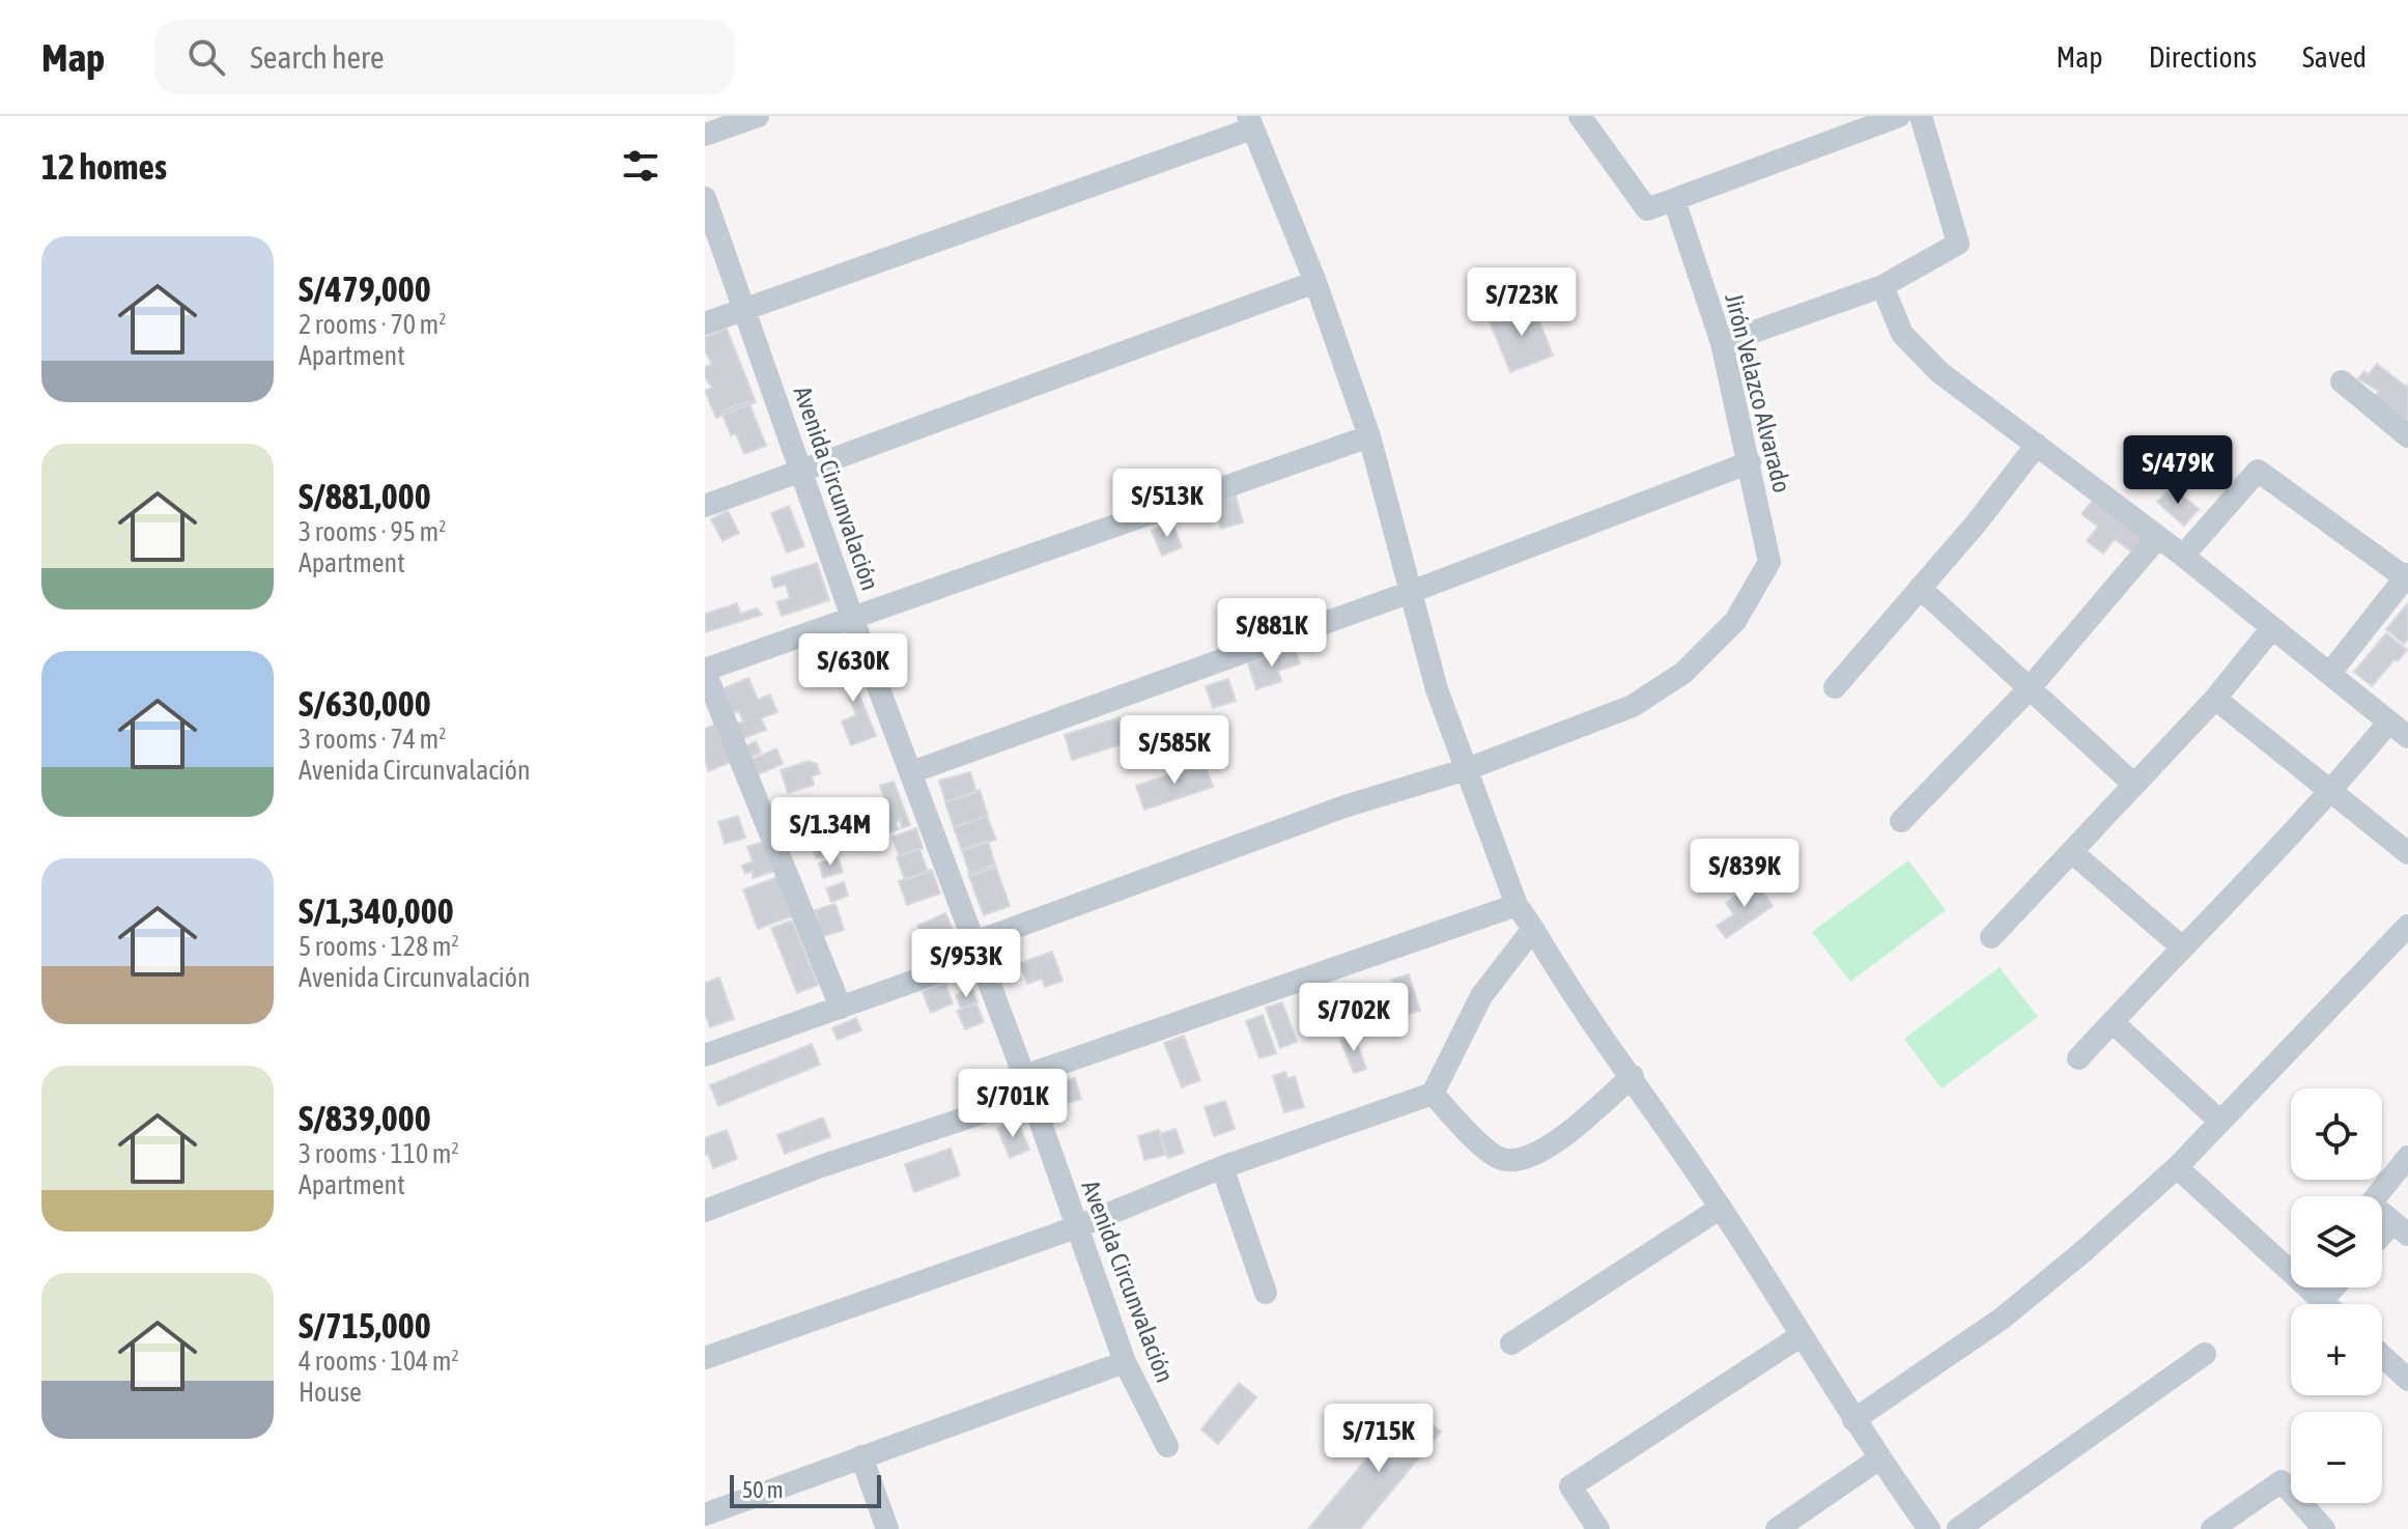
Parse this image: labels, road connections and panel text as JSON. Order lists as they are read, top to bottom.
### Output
{
  "streets": {
    "street": ["Jirón Velazco Alvarado", "Avenida Circunvalación"]
  },
  "crossings": [
    ["Jirón Velazco Alvarado", "Avenida Circunvalación"]
  ],
  "scale_bar": "50 m",
  "page": {
    "header": "Map",
    "search": "Search here",
    "nav": ["Map", "Directions", "Saved"],
    "heading": "12 homes",
    "list": [
      {
        "name": "S/479,000",
        "note": "2 rooms · 70 m² · Apartment"
      },
      {
        "name": "S/881,000",
        "note": "3 rooms · 95 m² · Apartment"
      },
      {
        "name": "S/630,000",
        "note": "3 rooms · 74 m² · Avenida Circunvalación"
      },
      {
        "name": "S/1,340,000",
        "note": "5 rooms · 128 m² · Avenida Circunvalación"
      },
      {
        "name": "S/839,000",
        "note": "3 rooms · 110 m² · Apartment"
      },
      {
        "name": "S/715,000",
        "note": "4 rooms · 104 m² · House"
      }
    ],
    "price": [
      "S/723K",
      "S/479K",
      "S/513K",
      "S/881K",
      "S/630K",
      "S/585K",
      "S/1.34M",
      "S/839K",
      "S/953K",
      "S/702K",
      "S/701K",
      "S/715K"
    ],
    "map_buttons": ["+", "−"],
    "scale": "50 m"
  }
}
